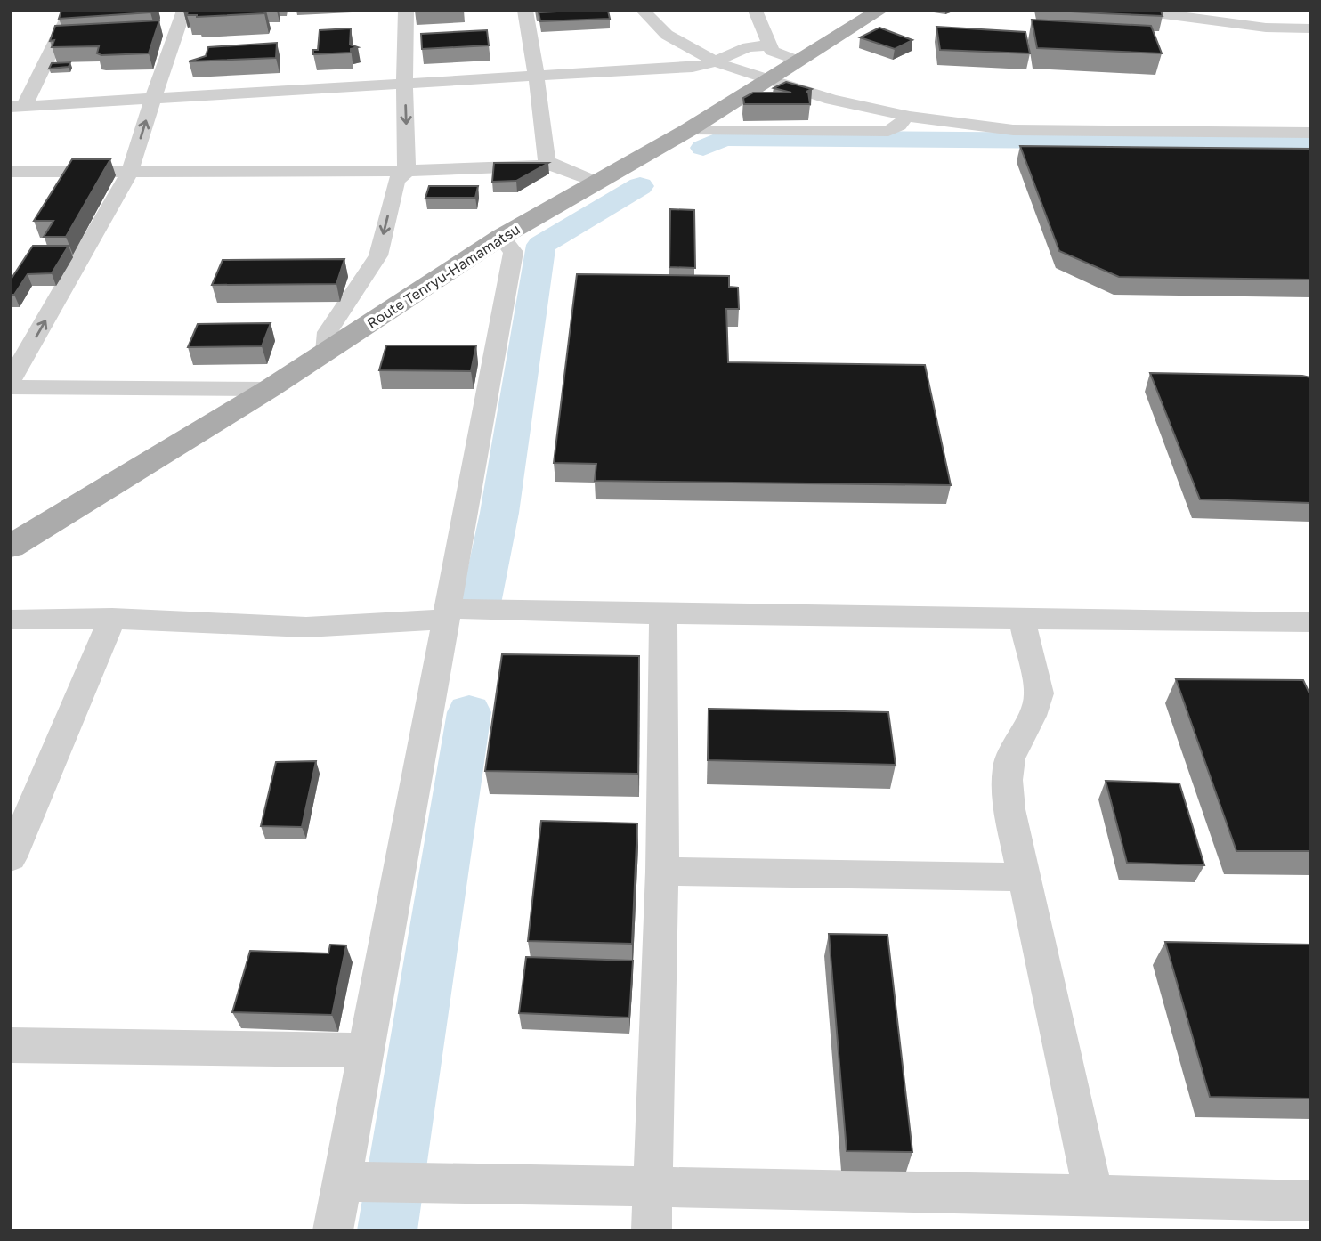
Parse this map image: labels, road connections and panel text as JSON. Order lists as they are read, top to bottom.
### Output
{
  "streets": {
    "main road": ["Route Tenryu-Hamamatsu"]
  }
}
